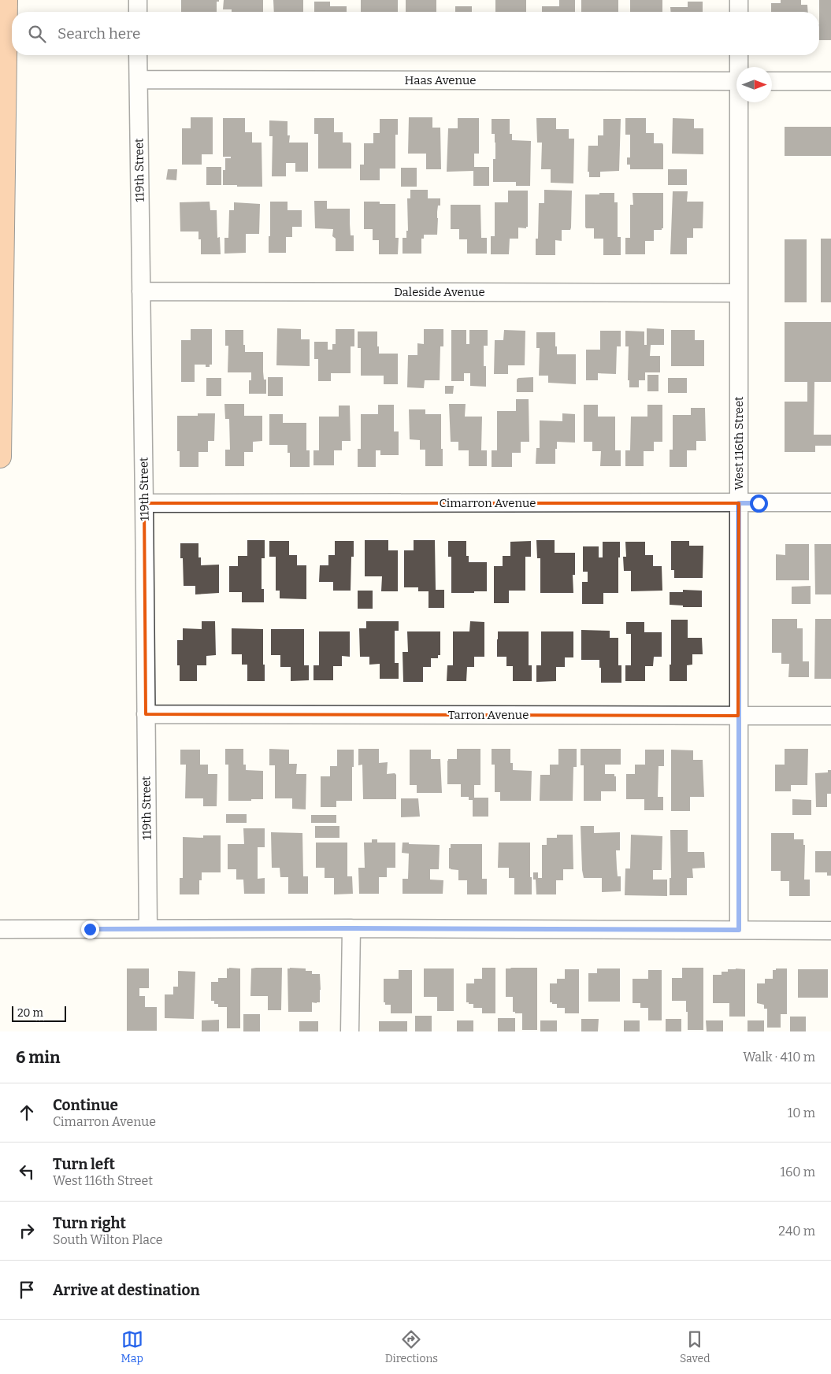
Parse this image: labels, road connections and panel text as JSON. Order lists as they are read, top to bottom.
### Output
{
  "streets": {
    "street": [
      "Haas Avenue",
      "119th Street",
      "Daleside Avenue",
      "West 116th Street",
      "Cimarron Avenue",
      "Tarron Avenue"
    ]
  },
  "crossings": [
    ["Haas Avenue", "119th Street"],
    ["119th Street", "Daleside Avenue"],
    ["119th Street", "Cimarron Avenue"],
    ["119th Street", "Tarron Avenue"],
    ["Daleside Avenue", "West 116th Street"],
    ["West 116th Street", "Cimarron Avenue"],
    ["West 116th Street", "Tarron Avenue"]
  ],
  "scale_bar": "20 m",
  "north": "right",
  "page": {
    "search": "Search here",
    "scale": "20 m",
    "heading": ["6 min", "Walk · 410 m"],
    "list": [
      ["Continue", "Cimarron Avenue", "10 m"],
      ["Turn left", "West 116th Street", "160 m"],
      ["Turn right", "South Wilton Place", "240 m"],
      "Arrive at destination"
    ],
    "nav": ["Map", "Directions", "Saved"]
  }
}
